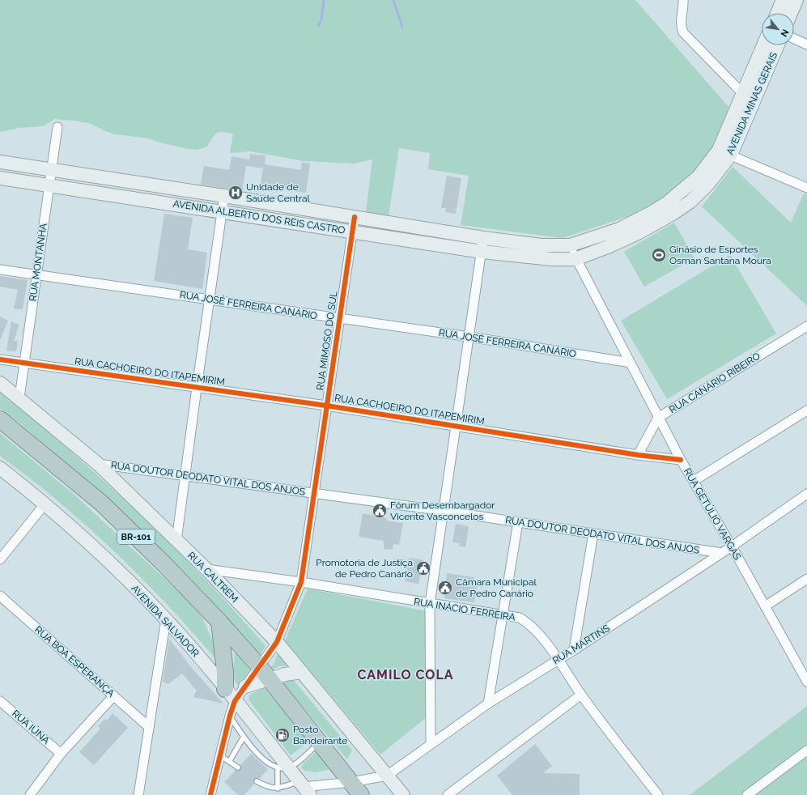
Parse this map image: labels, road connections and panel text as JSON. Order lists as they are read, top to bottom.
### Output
{
  "streets": {
    "highway": ["BR-101"],
    "main road": [
      "AVENIDA MINAS GERAIS",
      "AVENIDA ALBERTO DOS REIS CASTRO",
      "RUA CALTREM",
      "AVENIDA SALVADOR"
    ],
    "street": [
      "RUA MONTANHA",
      "RUA JOSÉ FERREIRA CANÁRIO",
      "RUA MIMOSO DO SUL",
      "RUA CACHOEIRO DO ITAPEMIRIM",
      "RUA CANÁRIO RIBEIRO",
      "RUA DOUTOR DEODATO VITAL DOS ANJOS",
      "RUA GETÚLIO VARGAS",
      "RUA INÁCIO FERREIRA",
      "RUA MARTINS",
      "RUA BOA ESPERANÇA",
      "RUA IÚNA"
    ]
  },
  "crossings": [
    ["AVENIDA MINAS GERAIS", "AVENIDA ALBERTO DOS REIS CASTRO"],
    ["AVENIDA MINAS GERAIS", "RUA GETÚLIO VARGAS"],
    ["AVENIDA ALBERTO DOS REIS CASTRO", "RUA MONTANHA"],
    ["AVENIDA ALBERTO DOS REIS CASTRO", "RUA MIMOSO DO SUL"],
    ["AVENIDA ALBERTO DOS REIS CASTRO", "RUA GETÚLIO VARGAS"],
    ["RUA MONTANHA", "RUA JOSÉ FERREIRA CANÁRIO"],
    ["RUA MONTANHA", "RUA CACHOEIRO DO ITAPEMIRIM"],
    ["RUA MONTANHA", "RUA CALTREM"],
    ["RUA JOSÉ FERREIRA CANÁRIO", "RUA MIMOSO DO SUL"],
    ["RUA JOSÉ FERREIRA CANÁRIO", "RUA GETÚLIO VARGAS"],
    ["RUA MIMOSO DO SUL", "RUA CACHOEIRO DO ITAPEMIRIM"],
    ["RUA MIMOSO DO SUL", "RUA DOUTOR DEODATO VITAL DOS ANJOS"],
    ["RUA MIMOSO DO SUL", "BR-101"],
    ["RUA MIMOSO DO SUL", "RUA CALTREM"],
    ["RUA MIMOSO DO SUL", "RUA INÁCIO FERREIRA"],
    ["RUA MIMOSO DO SUL", "AVENIDA SALVADOR"],
    ["RUA CACHOEIRO DO ITAPEMIRIM", "RUA CANÁRIO RIBEIRO"],
    ["RUA CACHOEIRO DO ITAPEMIRIM", "RUA GETÚLIO VARGAS"],
    ["RUA CANÁRIO RIBEIRO", "RUA GETÚLIO VARGAS"],
    ["RUA DOUTOR DEODATO VITAL DOS ANJOS", "RUA CALTREM"],
    ["RUA DOUTOR DEODATO VITAL DOS ANJOS", "RUA MARTINS"],
    ["RUA GETÚLIO VARGAS", "RUA MARTINS"],
    ["BR-101", "RUA MARTINS"],
    ["RUA CALTREM", "RUA INÁCIO FERREIRA"],
    ["RUA CALTREM", "RUA MARTINS"],
    ["RUA INÁCIO FERREIRA", "RUA MARTINS"],
    ["AVENIDA SALVADOR", "RUA MARTINS"]
  ],
  "districts": ["CAMILO COLA"],
  "places": {
    "hospital": ["Unidade de Saúde Central"],
    "sports": ["Ginásio de Esportes Osman Santana Moura"],
    "public building": ["Fórum Desembargador Vicente Vasconcelos", "Promotoria de Justiça de Pedro Canário", "Câmara Municipal de Pedro Canário"],
    "fuel station": ["Posto Bandeirante"]
  },
  "north": "bottom right"
}
